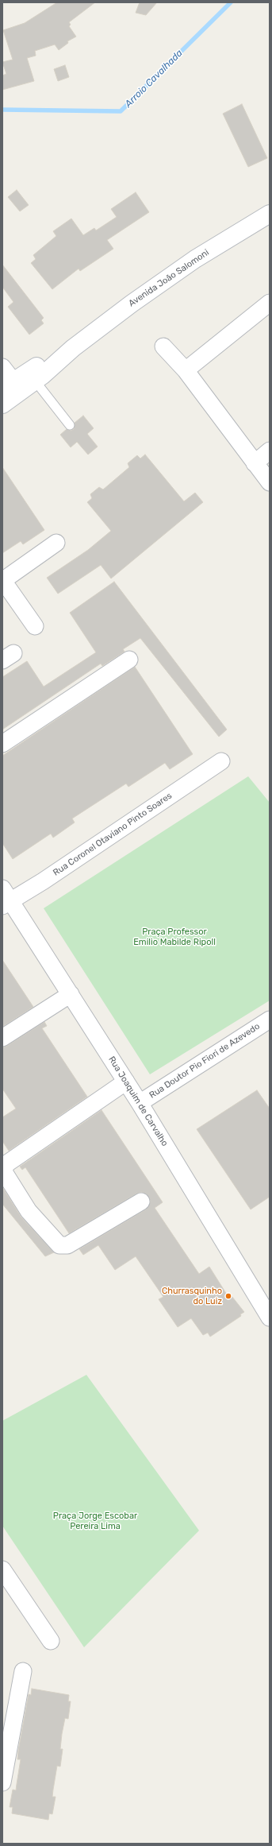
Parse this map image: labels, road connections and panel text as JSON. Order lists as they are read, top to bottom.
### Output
{
  "streets": {
    "main road": ["Avenida João Salomoni"],
    "street": ["Rua Coronel Otaviano Pinto Soares", "Rua Doutor Pio Fiori de Azevedo", "Rua Joaquim de Carvalho"]
  },
  "crossings": [
    ["Rua Coronel Otaviano Pinto Soares", "Rua Joaquim de Carvalho"],
    ["Rua Doutor Pio Fiori de Azevedo", "Rua Joaquim de Carvalho"]
  ],
  "water": ["Arroio Cavalhada"],
  "parks": ["Praça Professor Emilio Mabilde Ripoll", "Praça Jorge Escobar Pereira Lima"],
  "places": ["Churrasquinho do Luiz"]
}
